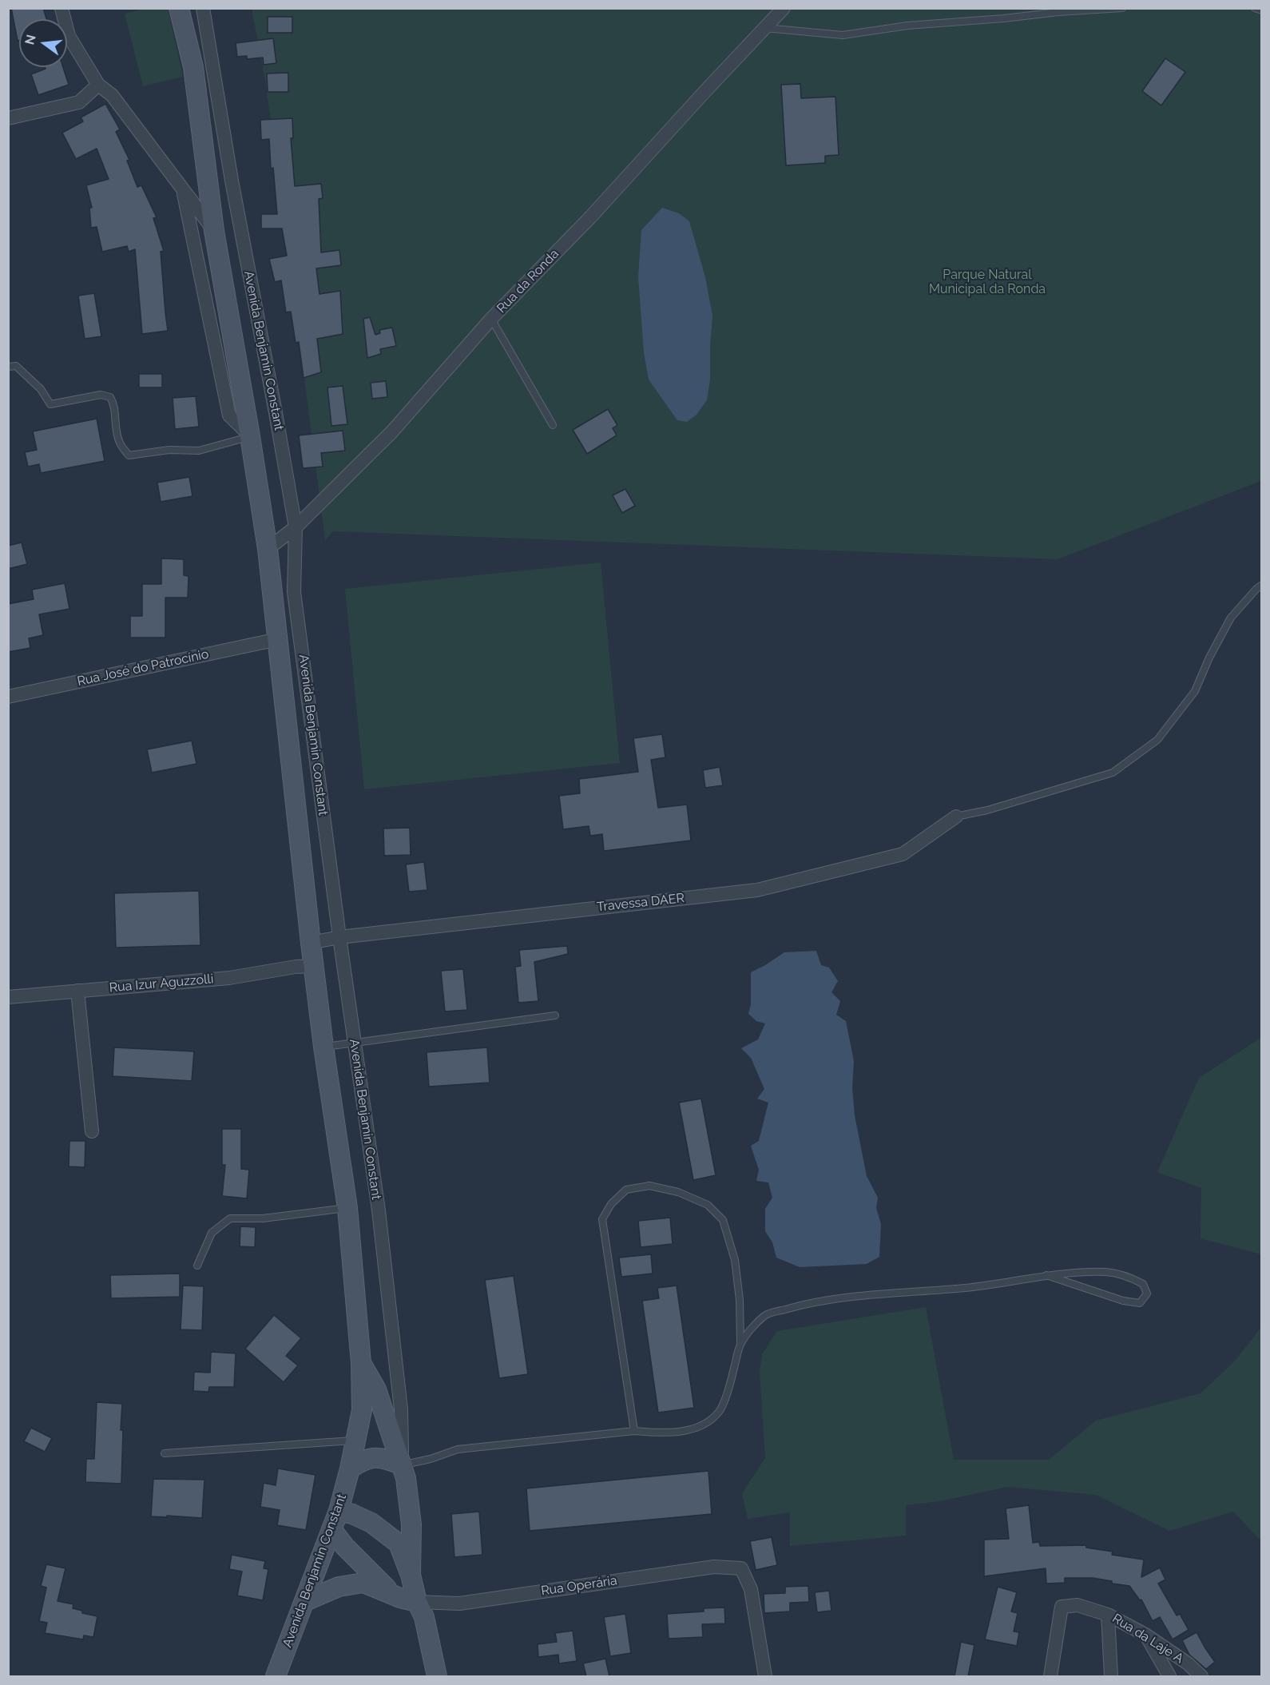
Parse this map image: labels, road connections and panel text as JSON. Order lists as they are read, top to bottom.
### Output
{
  "streets": {
    "main road": ["Avenida Benjamin Constant"],
    "street": [
      "Rua da Ronda",
      "Rua José do Patrocínio",
      "Travessa DAER",
      "Rua Izur Aguzzolli",
      "Rua Operária",
      "Rua da Laje A"
    ]
  },
  "crossings": [
    ["Rua da Ronda", "Avenida Benjamin Constant"],
    ["Avenida Benjamin Constant", "Rua José do Patrocínio"],
    ["Avenida Benjamin Constant", "Travessa DAER"],
    ["Avenida Benjamin Constant", "Rua Izur Aguzzolli"]
  ],
  "parks": ["Parque Natural Municipal da Ronda"],
  "north": "left"
}
